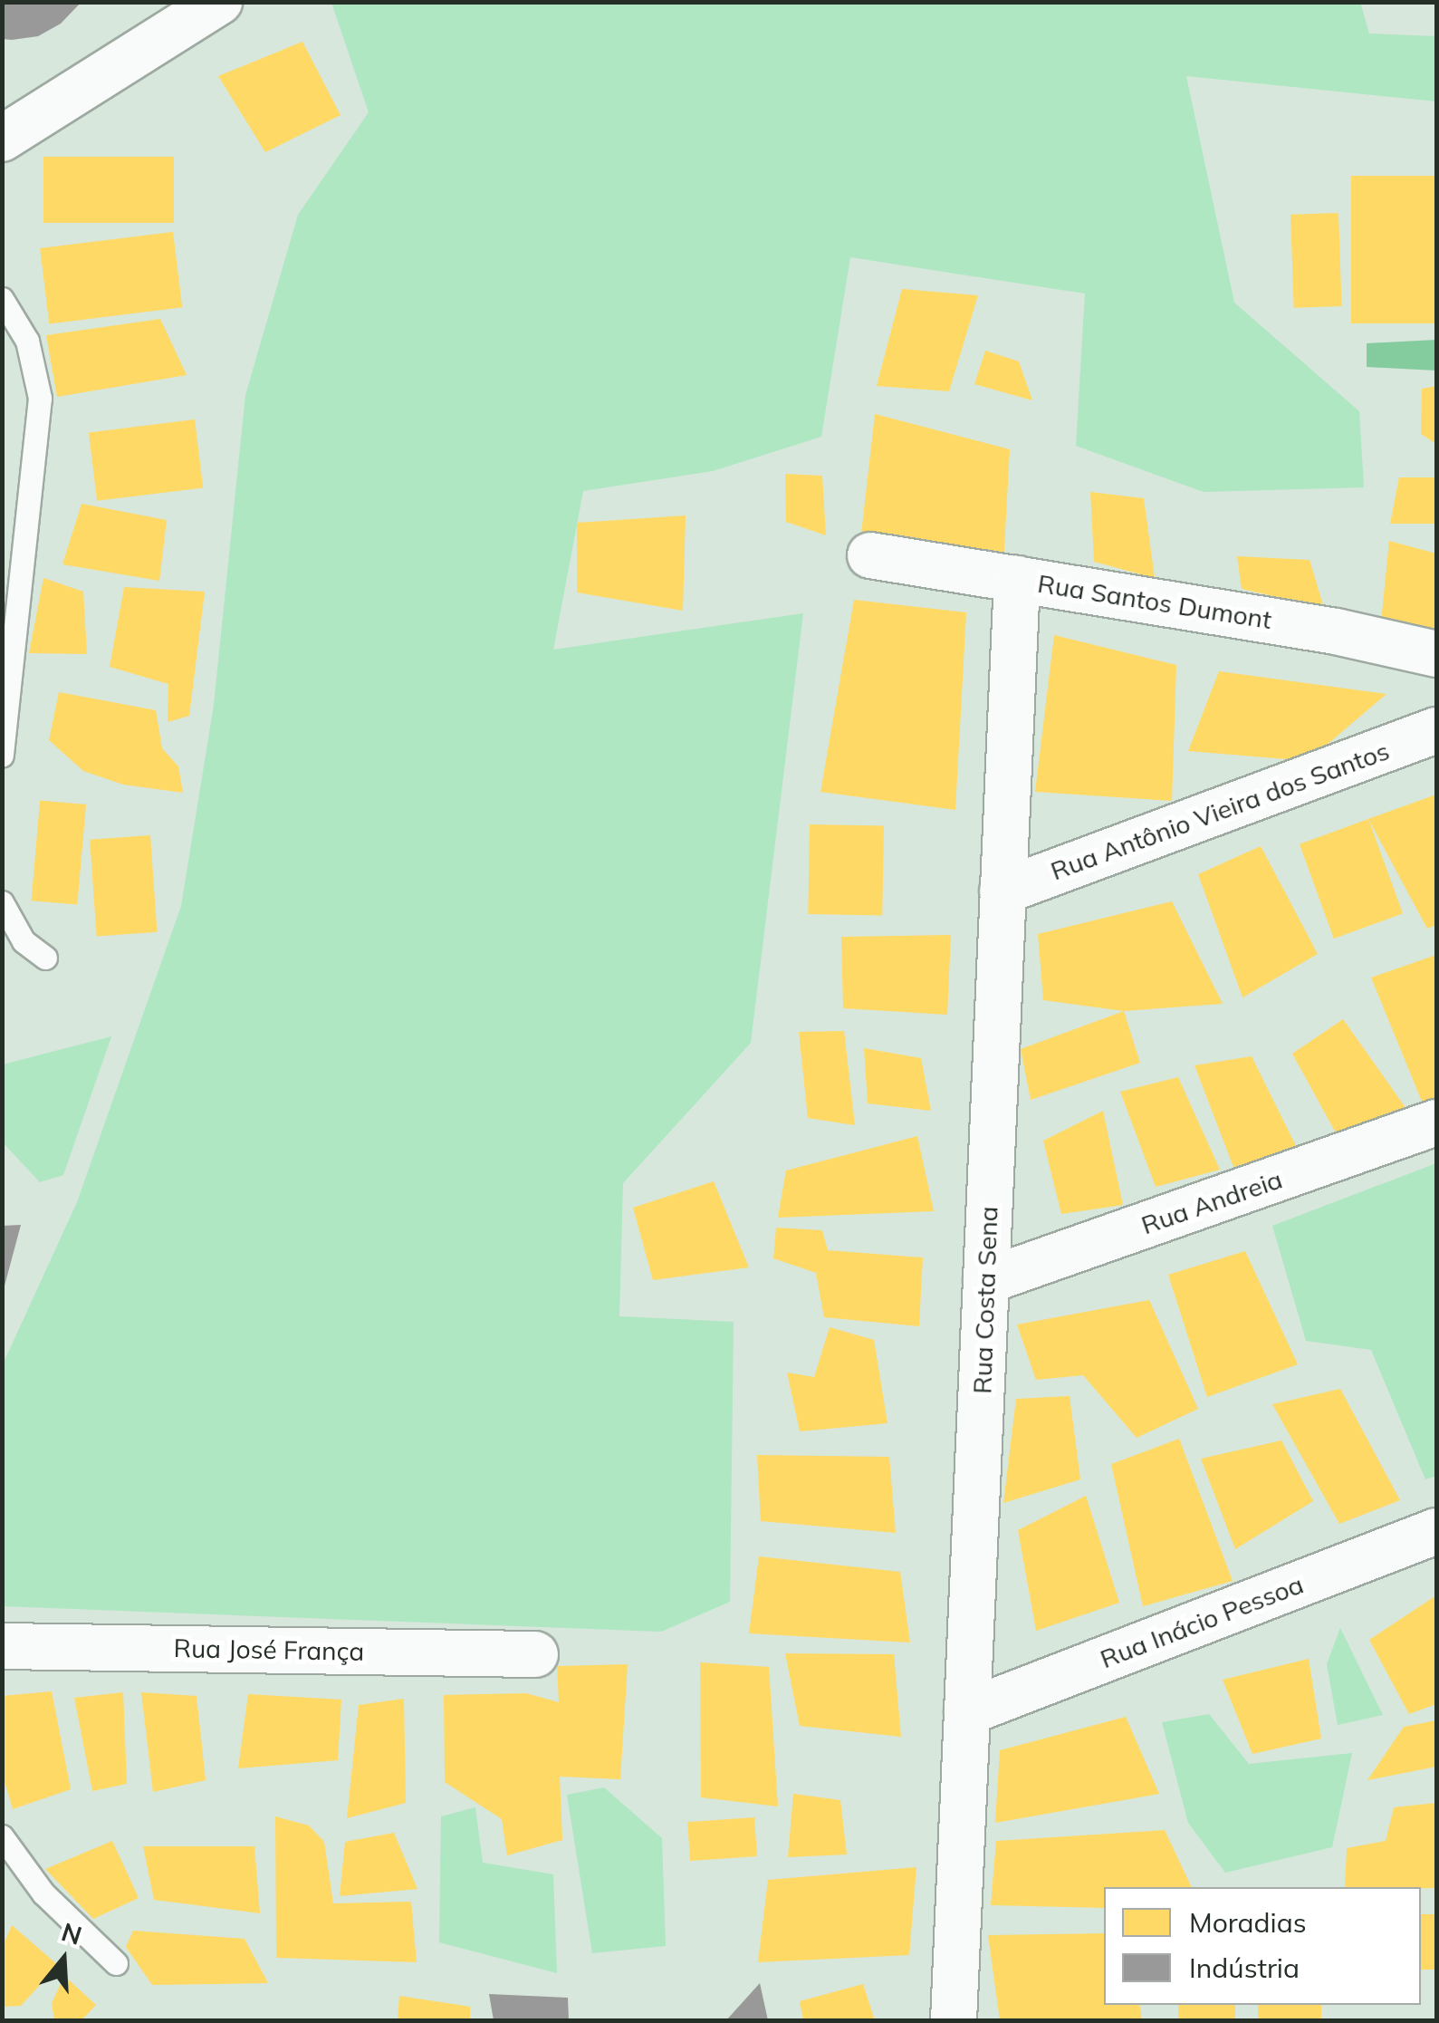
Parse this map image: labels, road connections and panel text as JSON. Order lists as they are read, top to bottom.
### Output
{
  "streets": {
    "street": [
      "Rua Santos Dumont",
      "Rua Antônio Vieira dos Santos",
      "Rua Andreia",
      "Rua Costa Sena",
      "Rua Inácio Pessoa",
      "Rua José França"
    ]
  },
  "crossings": [
    ["Rua Santos Dumont", "Rua Costa Sena"],
    ["Rua Antônio Vieira dos Santos", "Rua Costa Sena"],
    ["Rua Andreia", "Rua Costa Sena"],
    ["Rua Costa Sena", "Rua Inácio Pessoa"]
  ],
  "legend": ["Moradias", "Indústria"],
  "north": "top"
}
